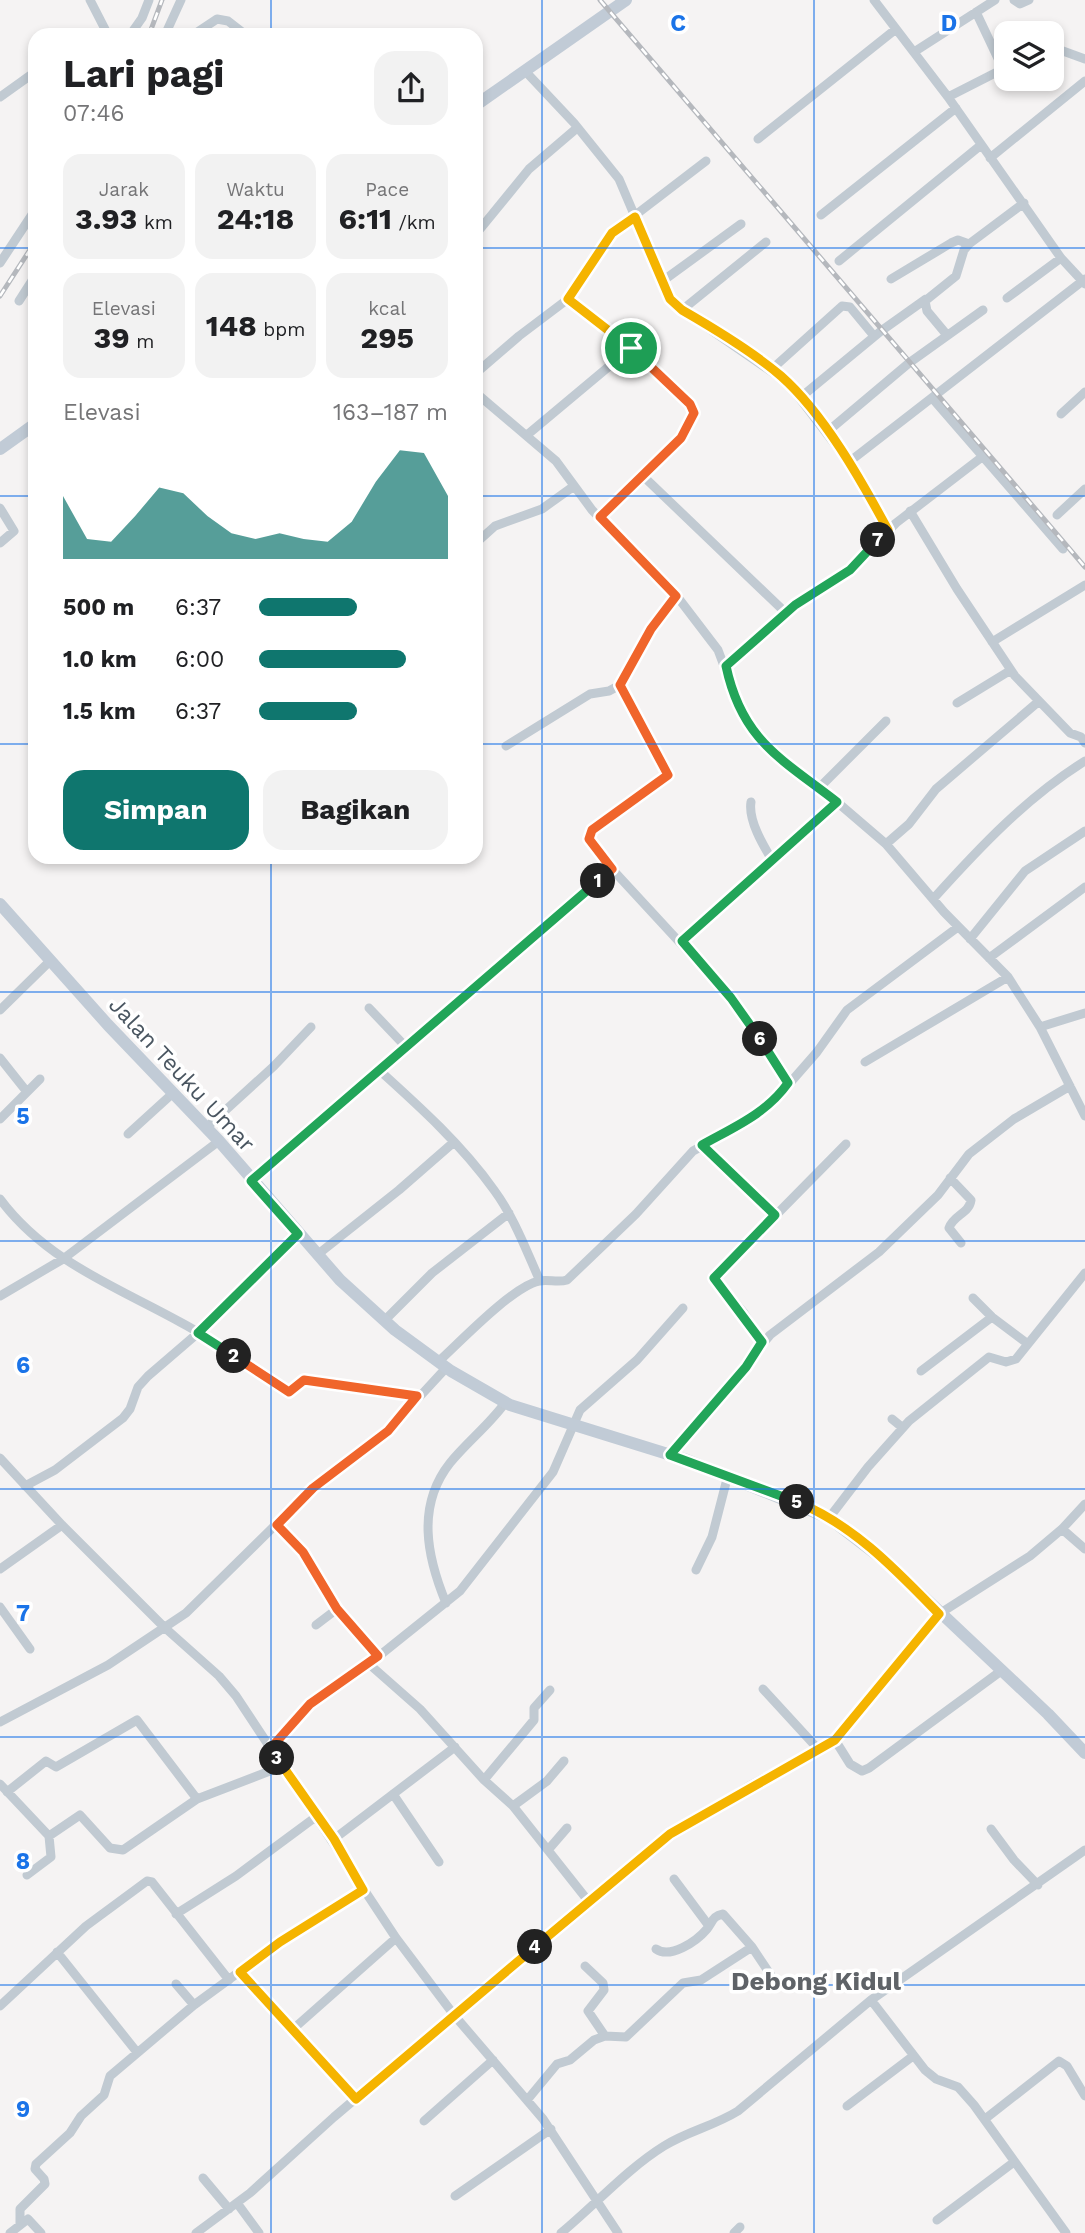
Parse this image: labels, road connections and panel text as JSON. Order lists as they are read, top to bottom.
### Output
{
  "streets": {
    "main road": ["Jalan Teuku Umar"]
  },
  "districts": ["Debong Kidul"],
  "page": {
    "heading": ["Lari pagi", "07:46"],
    "stats": [
      ["Jarak", "3.93 km"],
      ["Waktu", "24:18"],
      ["Pace", "6:11 /km"],
      ["Elevasi", "39 m"],
      ["148 bpm"],
      ["kcal", "295"]
    ],
    "chart": ["Elevasi", "163–187 m"],
    "pins": [
      "7",
      "1",
      "6",
      "2",
      "5",
      "3",
      "4"
    ],
    "list": [
      {
        "name": "500 m",
        "note": "6:37"
      },
      {
        "name": "1.0 km",
        "note": "6:00"
      },
      {
        "name": "1.5 km",
        "note": "6:37"
      }
    ],
    "buttons": ["Simpan", "Bagikan"]
  },
  "grid": {
    "columns": ["C", "D"],
    "rows": [
      "5",
      "6",
      "7",
      "8",
      "9"
    ]
  }
}
